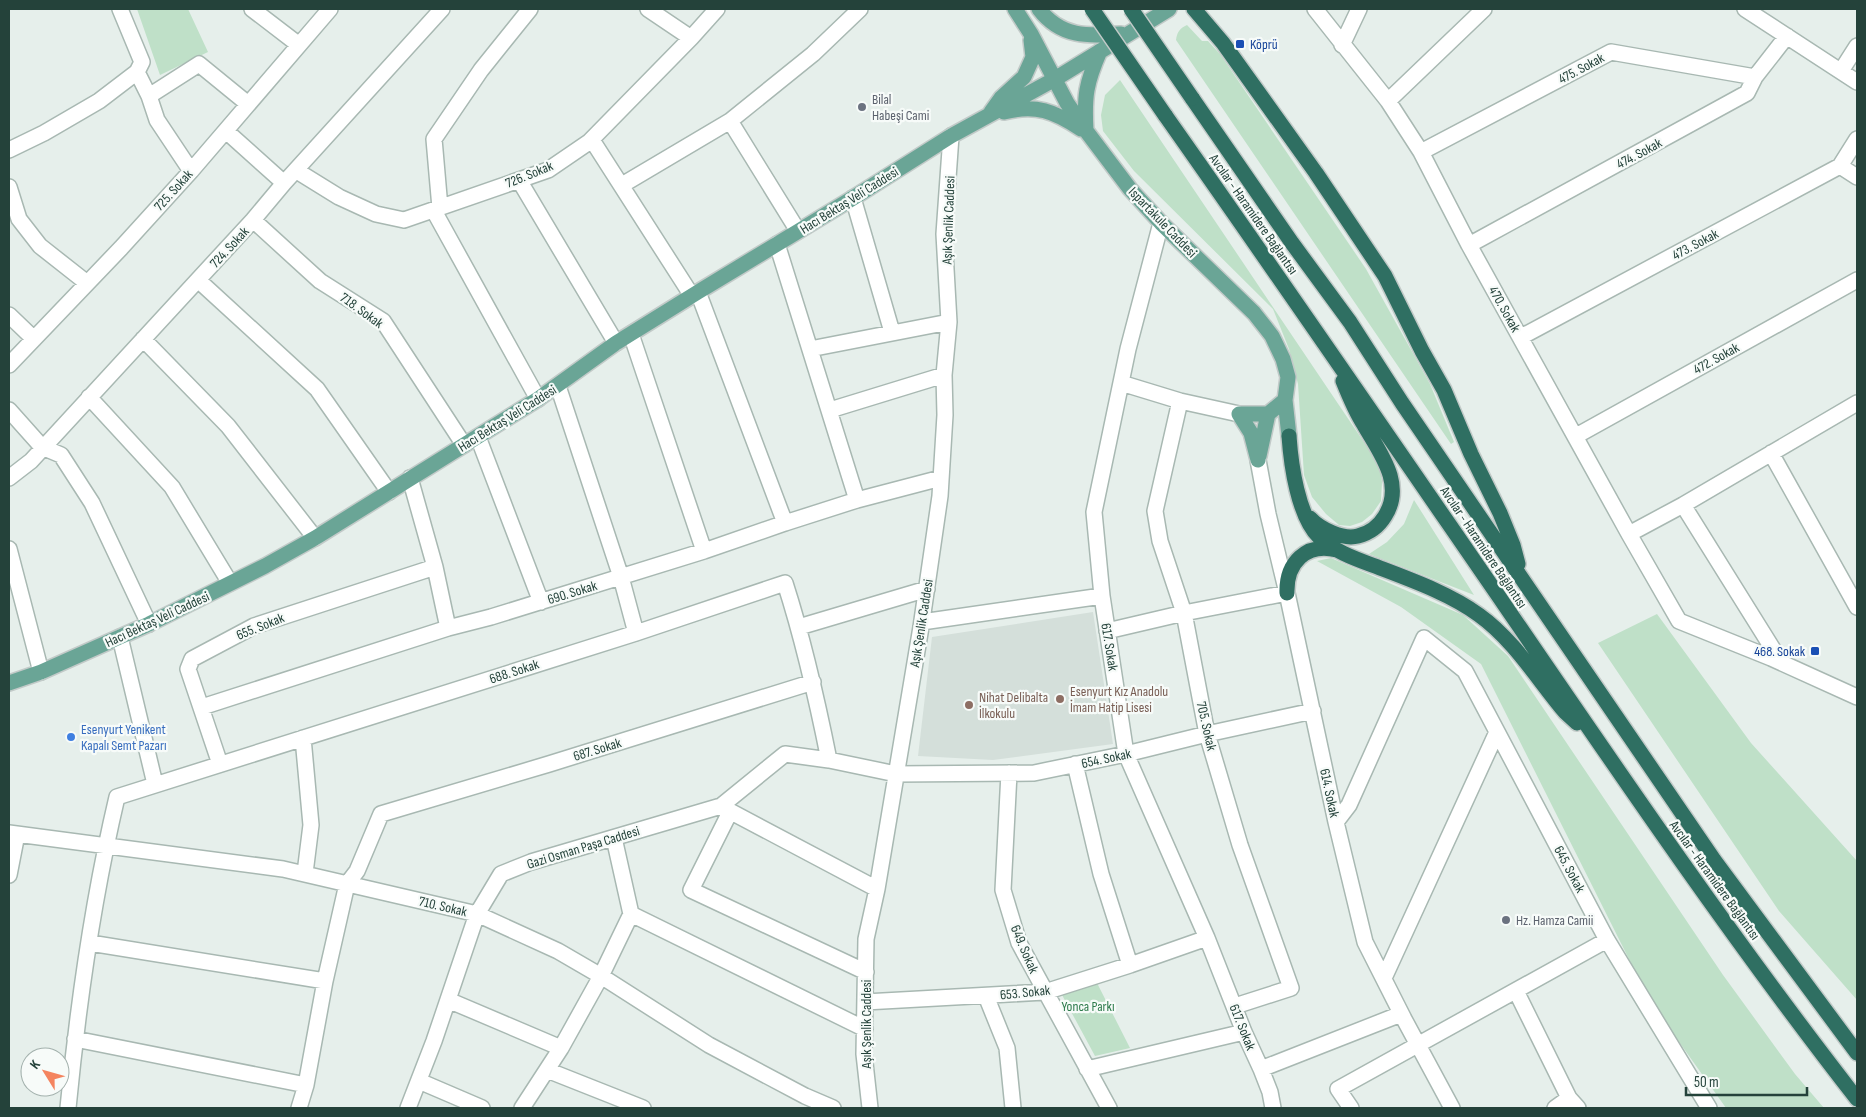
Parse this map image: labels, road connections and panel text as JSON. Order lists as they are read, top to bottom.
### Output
{
  "streets": {
    "highway": ["Avcılar - Haramidere Bağlantısı"],
    "main road": ["Hacı Bektaş Veli Caddesi", "Ispartakule Caddesi"],
    "street": [
      "475. Sokak",
      "474. Sokak",
      "726. Sokak",
      "725. Sokak",
      "Aşık Şenlik Caddesi",
      "473. Sokak",
      "724. Sokak",
      "470. Sokak",
      "718. Sokak",
      "472. Sokak",
      "690. Sokak",
      "655. Sokak",
      "617. Sokak",
      "688. Sokak",
      "705. Sokak",
      "687. Sokak",
      "654. Sokak",
      "614. Sokak",
      "Gazi Osman Paşa Caddesi",
      "645. Sokak",
      "710. Sokak",
      "649. Sokak",
      "653. Sokak"
    ]
  },
  "crossings": [
    ["475. Sokak", "474. Sokak"],
    ["475. Sokak", "470. Sokak"],
    ["474. Sokak", "470. Sokak"],
    ["726. Sokak", "724. Sokak"],
    ["Hacı Bektaş Veli Caddesi", "Aşık Şenlik Caddesi"],
    ["Hacı Bektaş Veli Caddesi", "718. Sokak"],
    ["Aşık Şenlik Caddesi", "690. Sokak"],
    ["Aşık Şenlik Caddesi", "654. Sokak"],
    ["Aşık Şenlik Caddesi", "Gazi Osman Paşa Caddesi"],
    ["Aşık Şenlik Caddesi", "653. Sokak"],
    ["Ispartakule Caddesi", "617. Sokak"],
    ["473. Sokak", "470. Sokak"],
    ["724. Sokak", "718. Sokak"],
    ["470. Sokak", "472. Sokak"],
    ["690. Sokak", "655. Sokak"],
    ["655. Sokak", "688. Sokak"],
    ["617. Sokak", "705. Sokak"],
    ["617. Sokak", "654. Sokak"],
    ["617. Sokak", "653. Sokak"],
    ["688. Sokak", "687. Sokak"],
    ["688. Sokak", "Gazi Osman Paşa Caddesi"],
    ["688. Sokak", "710. Sokak"],
    ["705. Sokak", "654. Sokak"],
    ["687. Sokak", "710. Sokak"],
    ["654. Sokak", "614. Sokak"],
    ["654. Sokak", "Gazi Osman Paşa Caddesi"],
    ["654. Sokak", "649. Sokak"],
    ["614. Sokak", "645. Sokak"],
    ["Gazi Osman Paşa Caddesi", "710. Sokak"],
    ["649. Sokak", "653. Sokak"]
  ],
  "parks": ["Yonca Parkı"],
  "places": {
    "transit": ["Köprü", "468. Sokak"],
    "other": [
      "Bilal Habeşi Cami",
      "Esenyurt Kız Anadolu İmam Hatip Lisesi",
      "Nihat Delibalta İlkokulu",
      "Esenyurt Yenikent Kapalı Semt Pazarı",
      "Hz. Hamza Camii"
    ]
  },
  "scale_bar": "50 m",
  "north": "top left"
}
